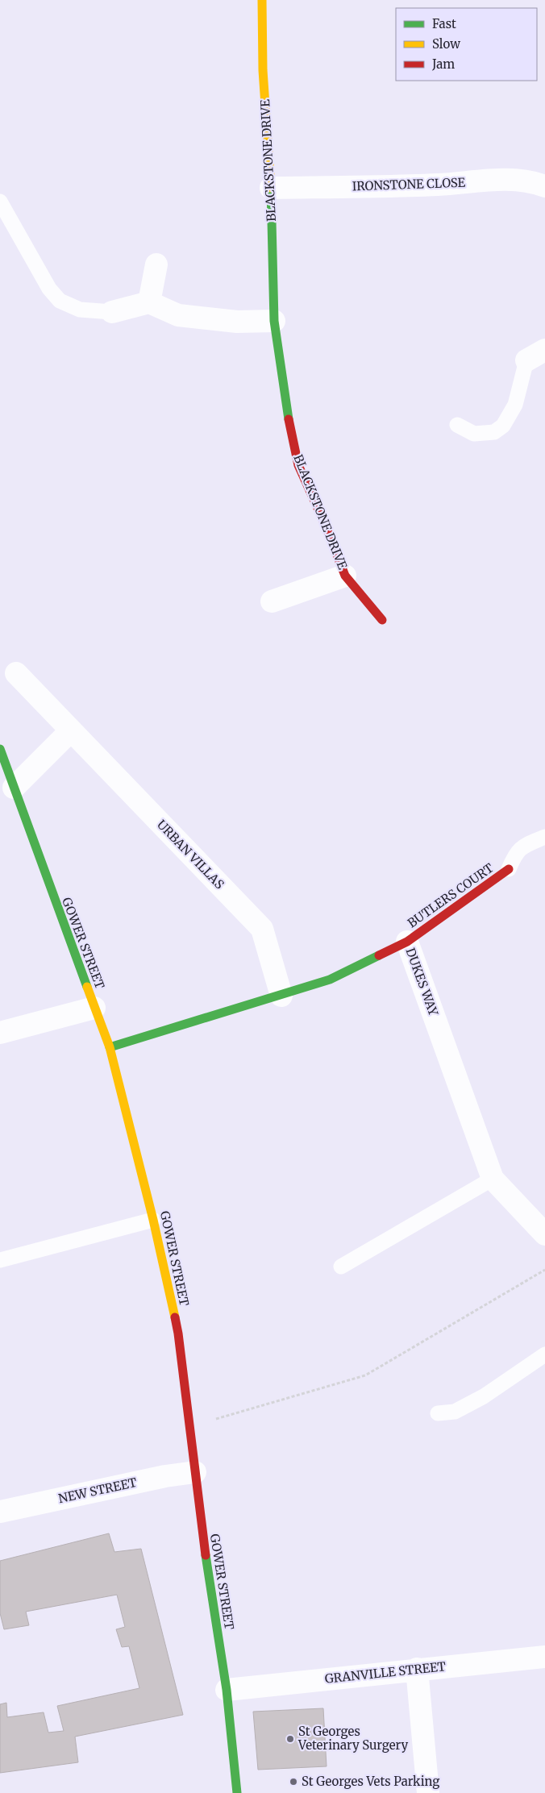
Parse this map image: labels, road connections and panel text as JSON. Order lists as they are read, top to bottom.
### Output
{
  "streets": {
    "street": [
      "BLACKSTONE DRIVE",
      "IRONSTONE CLOSE",
      "URBAN VILLAS",
      "BUTLERS COURT",
      "GOWER STREET",
      "DUKES WAY",
      "NEW STREET",
      "GRANVILLE STREET"
    ]
  },
  "crossings": [
    ["BLACKSTONE DRIVE", "IRONSTONE CLOSE"],
    ["URBAN VILLAS", "DUKES WAY"],
    ["BUTLERS COURT", "DUKES WAY"],
    ["GOWER STREET", "DUKES WAY"],
    ["GOWER STREET", "NEW STREET"],
    ["GOWER STREET", "GRANVILLE STREET"]
  ],
  "places": ["St Georges Veterinary Surgery", "St Georges Vets Parking"],
  "legend": ["Fast", "Slow", "Jam"]
}
